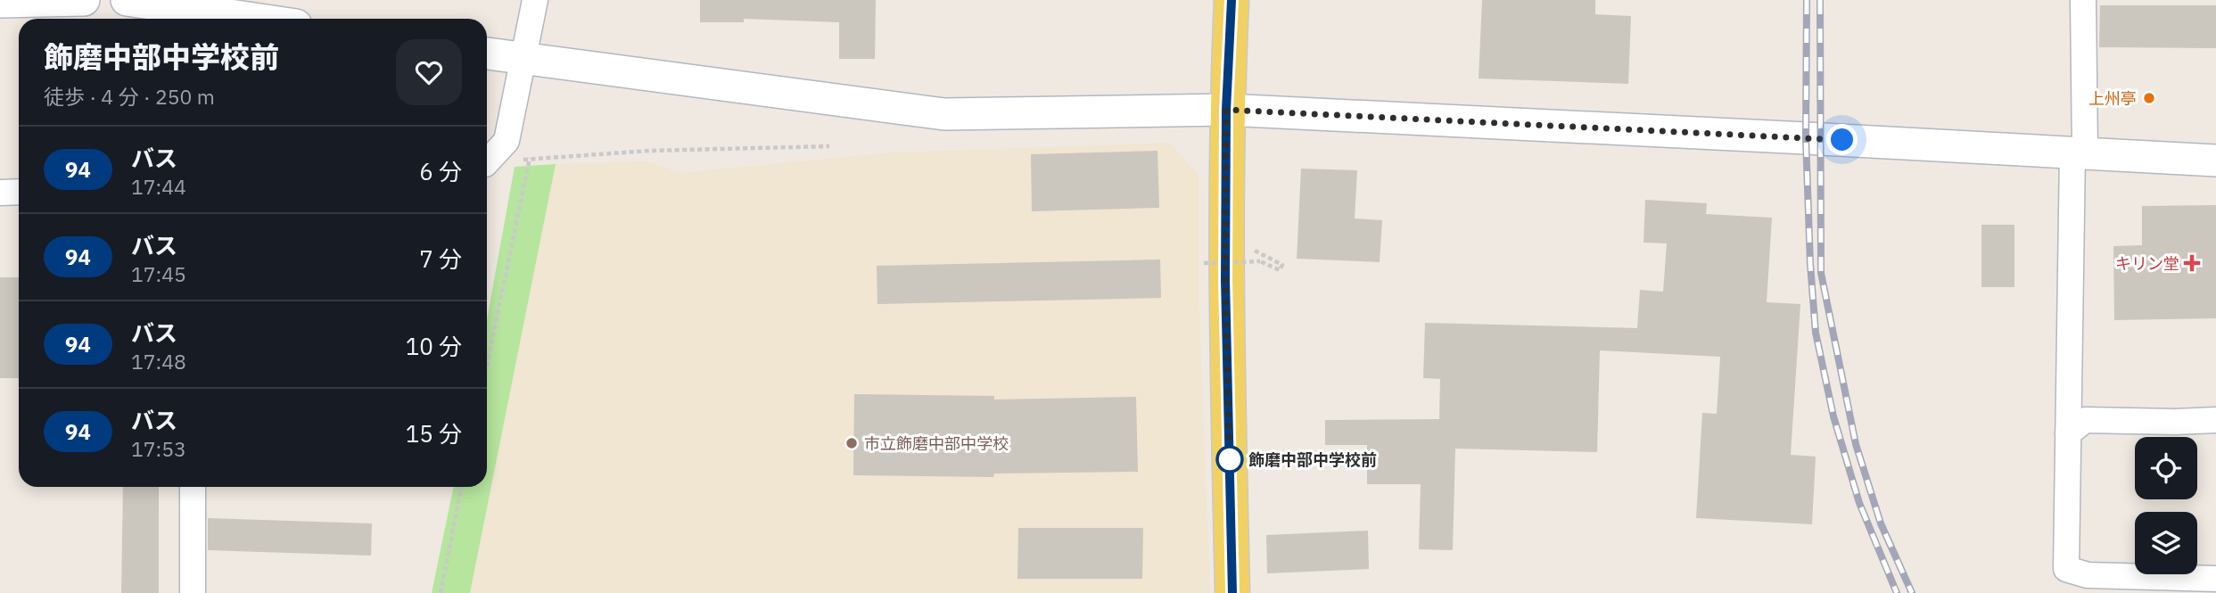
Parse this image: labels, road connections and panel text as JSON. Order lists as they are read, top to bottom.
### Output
{
  "places": {
    "other": ["上州亭", "市立飾磨中部中学校", "飾磨中部中学校前"],
    "health": ["キリン堂"]
  },
  "lines": ["bus line 94"],
  "page": {
    "heading": ["飾磨中部中学校前", "徒歩 · 4 分 · 250 m"],
    "list": [
      {
        "mark": "94",
        "name": "バス",
        "note": "17:44",
        "value": "6 分"
      },
      {
        "mark": "94",
        "name": "バス",
        "note": "17:45",
        "value": "7 分"
      },
      {
        "mark": "94",
        "name": "バス",
        "note": "17:48",
        "value": "10 分"
      },
      {
        "mark": "94",
        "name": "バス",
        "note": "17:53",
        "value": "15 分"
      }
    ]
  }
}
